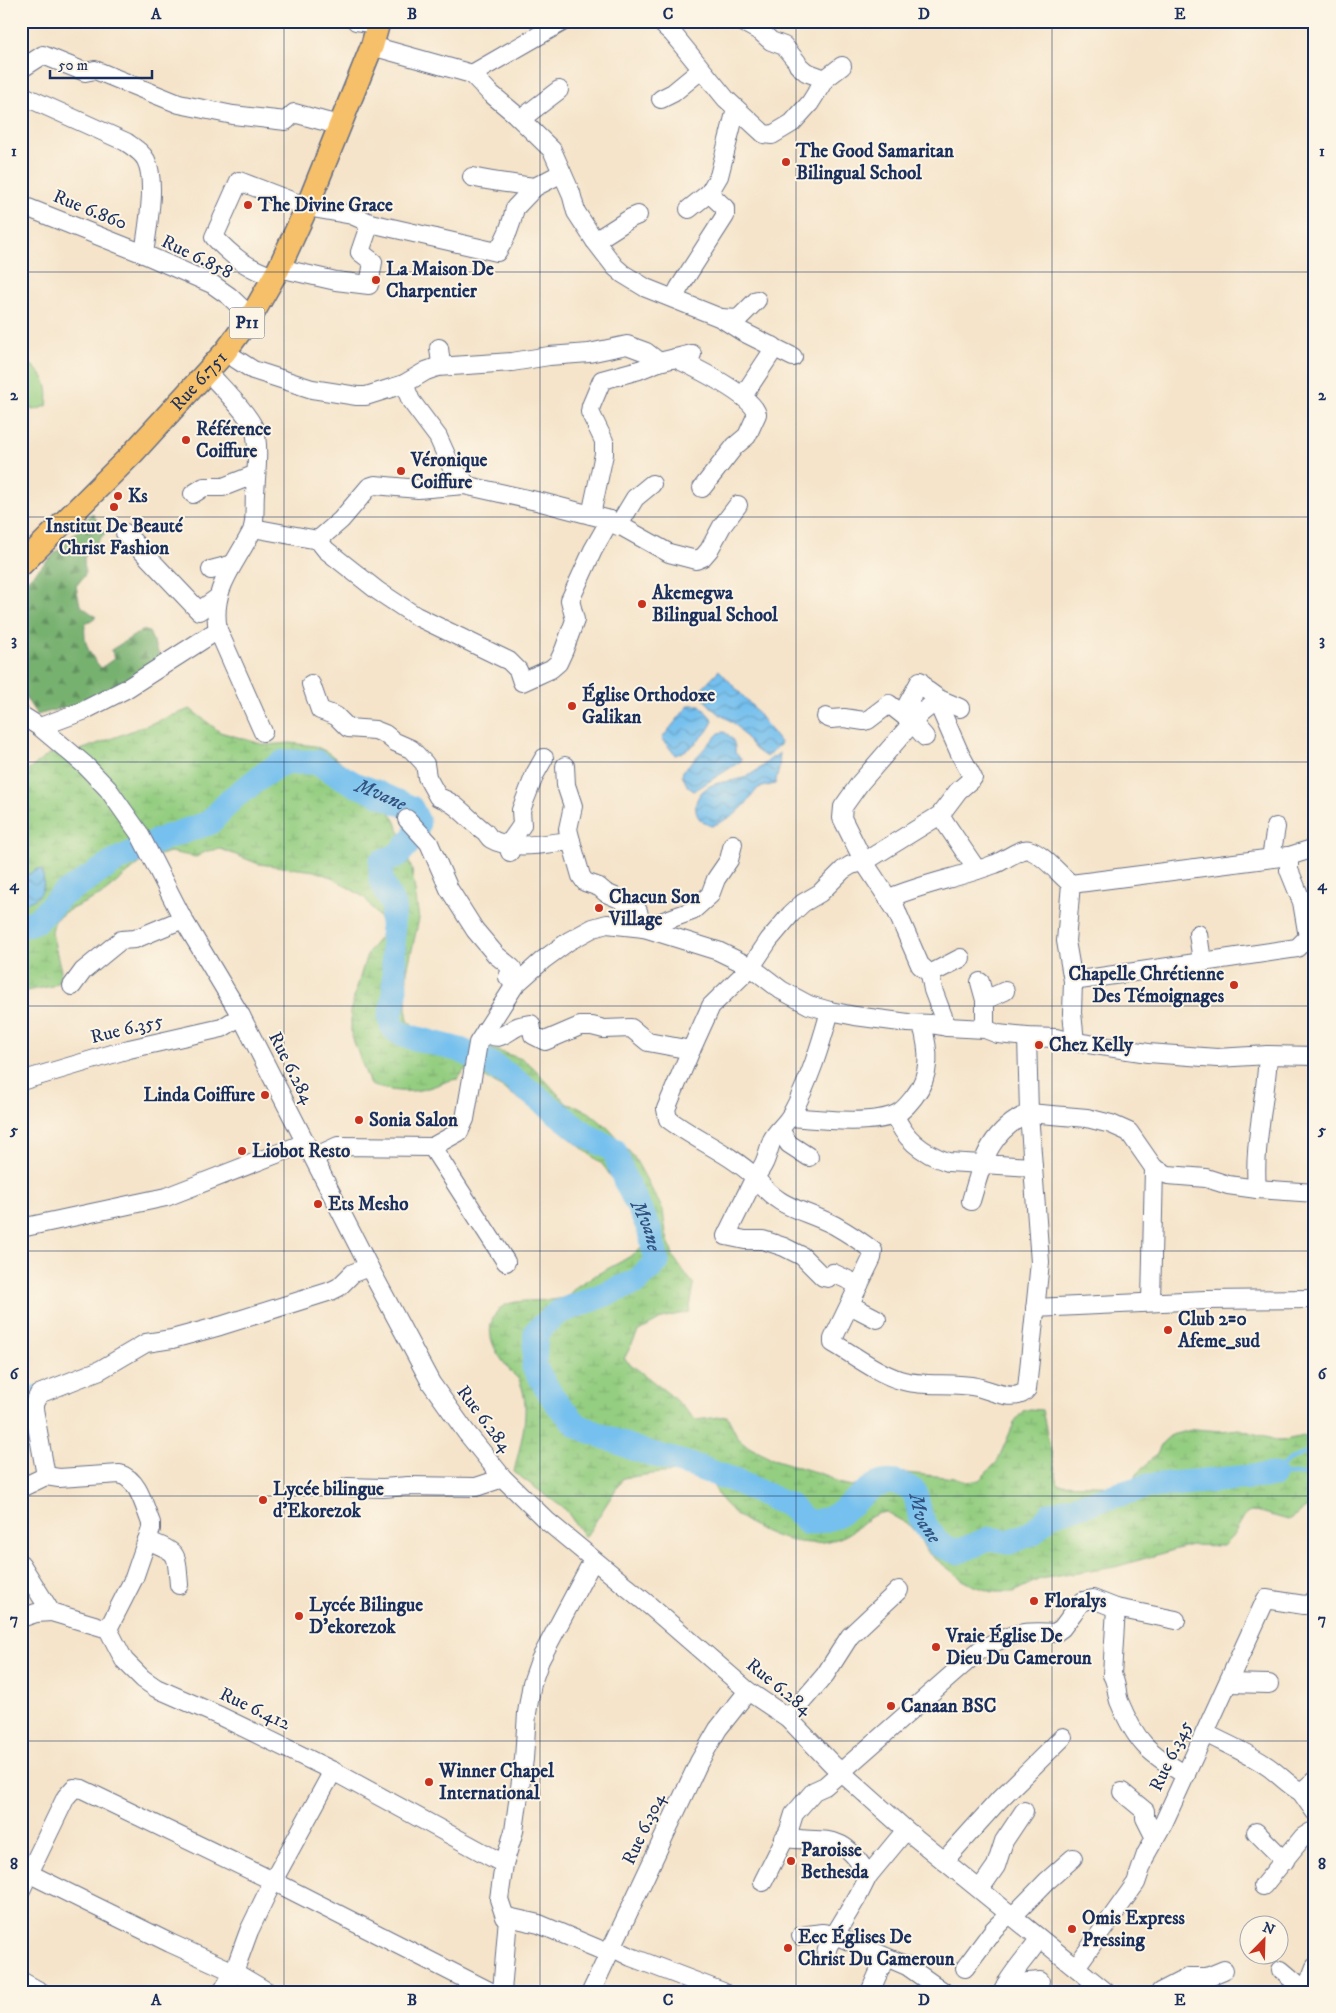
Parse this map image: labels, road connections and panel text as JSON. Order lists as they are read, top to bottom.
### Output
{
  "streets": {
    "main road": ["P11", "Rue 6.751"],
    "street": [
      "Rue 6.860",
      "Rue 6.858",
      "Rue 6.355",
      "Rue 6.284",
      "Rue 6.412",
      "Rue 6.345",
      "Rue 6.304"
    ]
  },
  "crossings": [
    ["Rue 6.860", "Rue 6.858"],
    ["Rue 6.858", "Rue 6.751"],
    ["Rue 6.355", "Rue 6.284"],
    ["Rue 6.284", "Rue 6.345"],
    ["Rue 6.284", "Rue 6.304"]
  ],
  "water": ["Mvane"],
  "places": [
    "The Good Samaritan Bilingual School",
    "The Divine Grace",
    "La Maison De Charpentier",
    "Référence Coiffure",
    "Véronique Coiffure",
    "Ks",
    "Institut De Beauté Christ Fashion",
    "Akemegwa Bilingual School",
    "Église Orthodoxe Galikan",
    "Chacun Son Village",
    "Chapelle Chrétienne Des Témoignages",
    "Chez Kelly",
    "Linda Coiffure",
    "Sonia Salon",
    "Liobot Resto",
    "Ets Mesho",
    "Club 2=0 Afeme_sud",
    "Lycée bilingue d’Ekorezok",
    "Floralys",
    "Lycée Bilingue D'ekorezok",
    "Vraie Église De Dieu Du Cameroun",
    "Canaan BSC",
    "Winner Chapel International",
    "Paroisse Bethesda",
    "Omis Express Pressing",
    "Eec Églises De Christ Du Cameroun"
  ],
  "scale_bar": "50 m",
  "north": "top right",
  "grid": {
    "columns": [
      "A",
      "B",
      "C",
      "D",
      "E"
    ],
    "rows": [
      "1",
      "2",
      "3",
      "4",
      "5",
      "6",
      "7",
      "8"
    ]
  }
}
